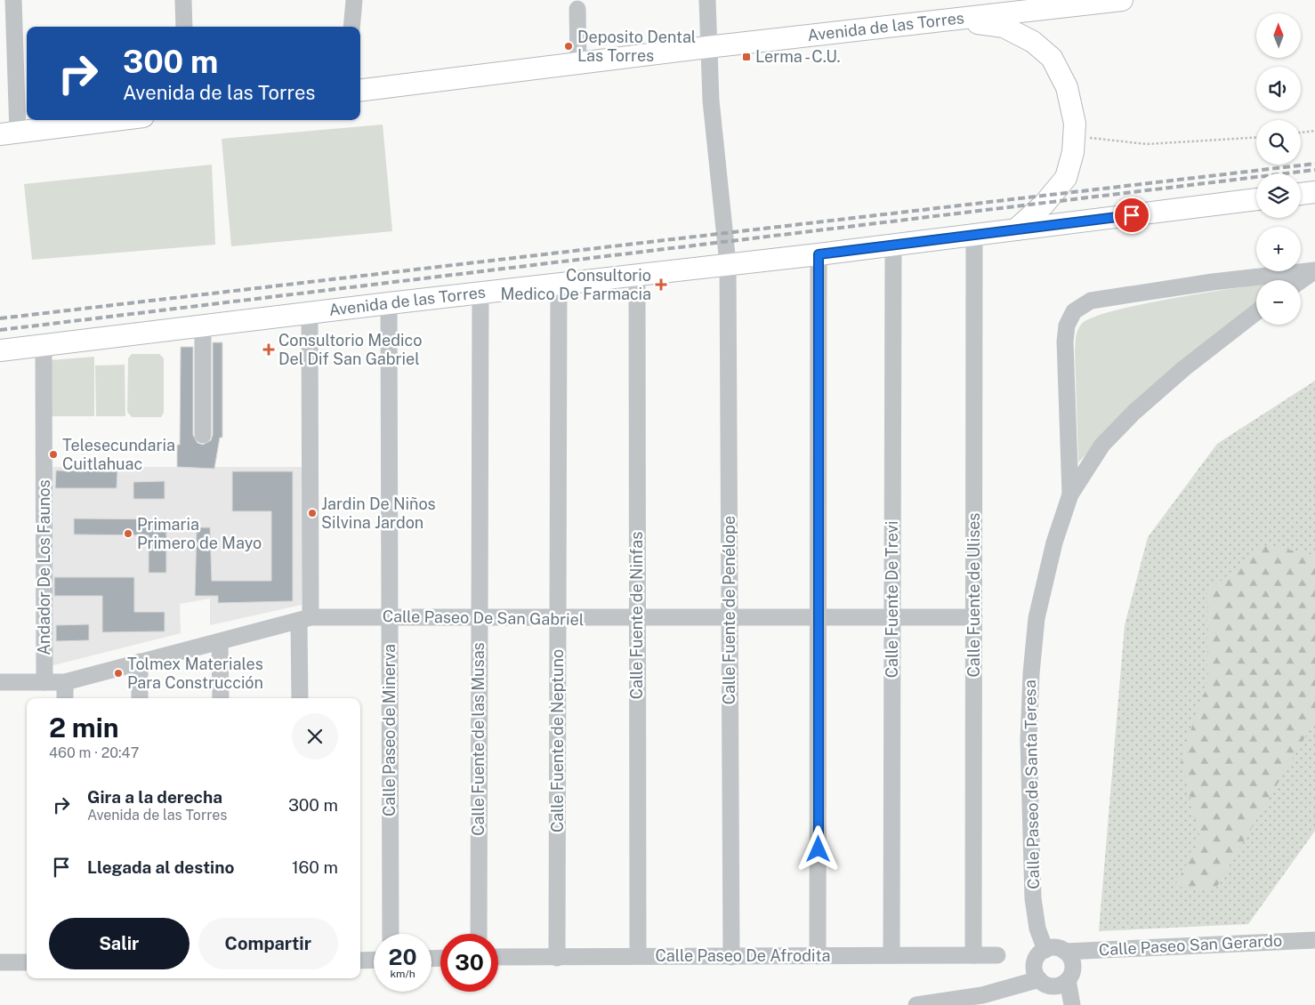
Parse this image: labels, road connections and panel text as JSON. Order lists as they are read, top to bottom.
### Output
{
  "streets": {
    "main road": ["Avenida de las Torres"],
    "street": [
      "Andador De Los Faunos",
      "Calle Fuente de Ulises",
      "Calle Fuente De Trevi",
      "Calle Fuente de Penélope",
      "Calle Fuente de Ninfas",
      "Calle Paseo De San Gabriel",
      "Calle Paseo de Minerva",
      "Calle Fuente de las Musas",
      "Calle Fuente de Neptuno",
      "Calle Paseo de Santa Teresa",
      "Calle Paseo San Gerardo",
      "Calle Paseo De Afrodita"
    ]
  },
  "crossings": [
    ["Avenida de las Torres", "Andador De Los Faunos"],
    ["Avenida de las Torres", "Calle Fuente de Ulises"],
    ["Avenida de las Torres", "Calle Fuente De Trevi"],
    ["Avenida de las Torres", "Calle Fuente de Penélope"],
    ["Avenida de las Torres", "Calle Fuente de Ninfas"],
    ["Avenida de las Torres", "Calle Paseo de Minerva"],
    ["Avenida de las Torres", "Calle Fuente de las Musas"],
    ["Avenida de las Torres", "Calle Fuente de Neptuno"],
    ["Andador De Los Faunos", "Calle Paseo De San Gabriel"],
    ["Calle Fuente de Ulises", "Calle Paseo De San Gabriel"],
    ["Calle Fuente de Ulises", "Calle Paseo De Afrodita"],
    ["Calle Fuente De Trevi", "Calle Paseo De San Gabriel"],
    ["Calle Fuente De Trevi", "Calle Paseo De Afrodita"],
    ["Calle Fuente de Penélope", "Calle Paseo De San Gabriel"],
    ["Calle Fuente de Penélope", "Calle Paseo De Afrodita"],
    ["Calle Fuente de Ninfas", "Calle Paseo De San Gabriel"],
    ["Calle Fuente de Ninfas", "Calle Paseo De Afrodita"],
    ["Calle Paseo De San Gabriel", "Calle Paseo de Minerva"],
    ["Calle Paseo De San Gabriel", "Calle Fuente de las Musas"],
    ["Calle Paseo De San Gabriel", "Calle Fuente de Neptuno"],
    ["Calle Fuente de Neptuno", "Calle Paseo De Afrodita"],
    ["Calle Paseo de Santa Teresa", "Calle Paseo San Gerardo"]
  ],
  "places": {
    "other": [
      "Deposito Dental Las Torres",
      "Telesecundaria Cuitlahuac",
      "Jardin De Niños Silvina Jardon",
      "Primaria Primero de Mayo",
      "Tolmex Materiales Para Construcción"
    ],
    "transit": ["Lerma - C.U."],
    "health": ["Consultorio Medico De Farmacia", "Consultorio Medico Del Dif San Gabriel"]
  },
  "north": "top",
  "page": {
    "map_buttons": ["+", "−"],
    "turn": ["300 m", "Avenida de las Torres"],
    "heading": ["2 min", "460 m · 20:47"],
    "list": [
      {
        "name": "Gira a la derecha",
        "note": "Avenida de las Torres",
        "value": "300 m"
      },
      {
        "name": "Llegada al destino",
        "value": "160 m"
      }
    ],
    "buttons": ["Salir", "Compartir"],
    "speed": "20 km/h",
    "limit": "30"
  }
}
